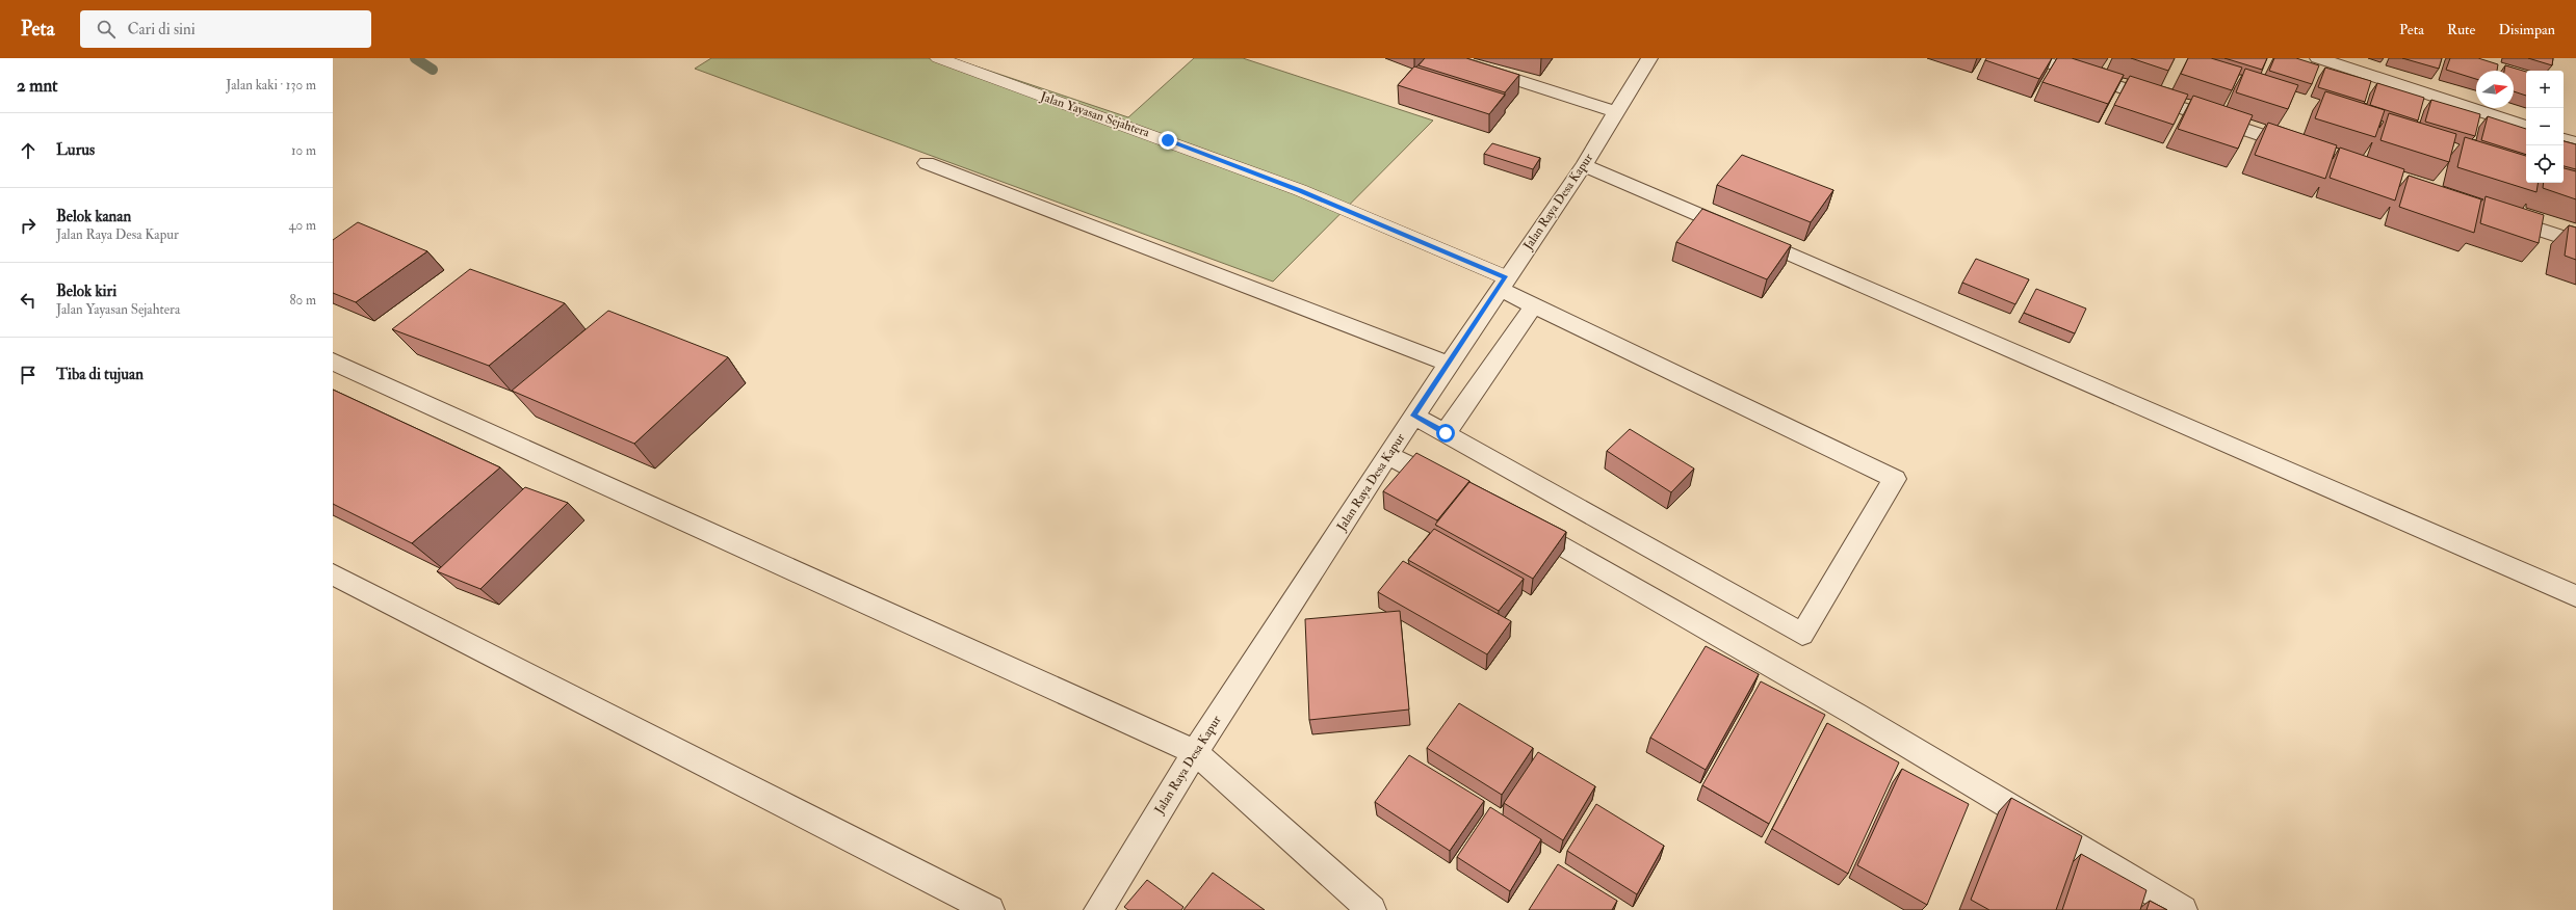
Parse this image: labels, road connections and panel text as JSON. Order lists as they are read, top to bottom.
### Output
{
  "streets": {
    "street": ["Jalan Raya Desa Kapur"],
    "lane": ["Jalan Yayasan Sejahtera"]
  },
  "crossings": [
    ["Jalan Yayasan Sejahtera", "Jalan Raya Desa Kapur"]
  ],
  "north": "right",
  "page": {
    "header": "Peta",
    "search": "Cari di sini",
    "nav": ["Peta", "Rute", "Disimpan"],
    "heading": ["2 mnt", "Jalan kaki · 130 m"],
    "map_buttons": ["+", "−"],
    "list": [
      ["Lurus", "10 m"],
      ["Belok kanan", "Jalan Raya Desa Kapur", "40 m"],
      ["Belok kiri", "Jalan Yayasan Sejahtera", "80 m"],
      "Tiba di tujuan"
    ]
  }
}
